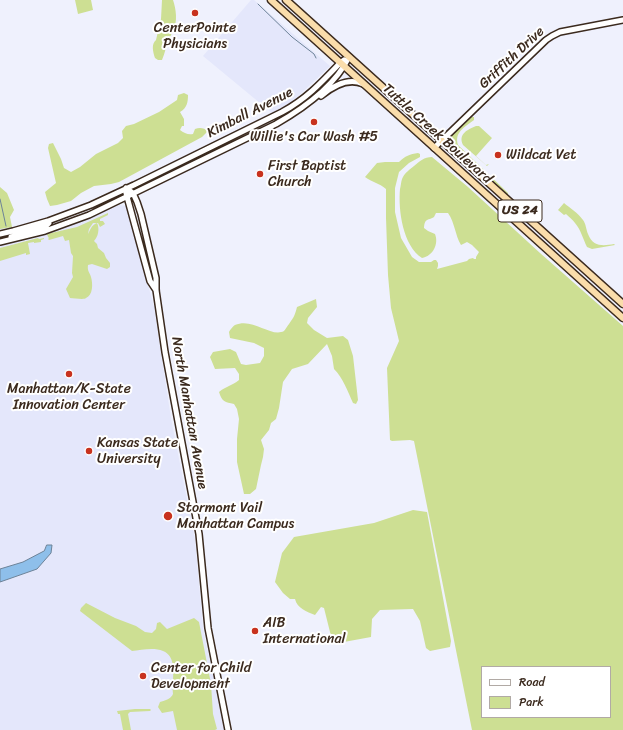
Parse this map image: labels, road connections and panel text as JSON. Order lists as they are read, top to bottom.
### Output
{
  "streets": {
    "highway": ["Tuttle Creek Boulevard", "US 24"],
    "main road": ["Griffith Drive", "Kimball Avenue", "North Manhattan Avenue"]
  },
  "crossings": [
    ["Griffith Drive", "Tuttle Creek Boulevard"],
    ["Kimball Avenue", "Tuttle Creek Boulevard"],
    ["Kimball Avenue", "North Manhattan Avenue"]
  ],
  "places": [
    "CenterPointe Physicians",
    "Willie's Car Wash #5",
    "Wildcat Vet",
    "First Baptist Church",
    "Manhattan/K-State Innovation Center",
    "Kansas State University",
    "Stormont Vail Manhattan Campus",
    "AIB International",
    "Center for Child Development"
  ],
  "legend": ["Road", "Park"]
}
